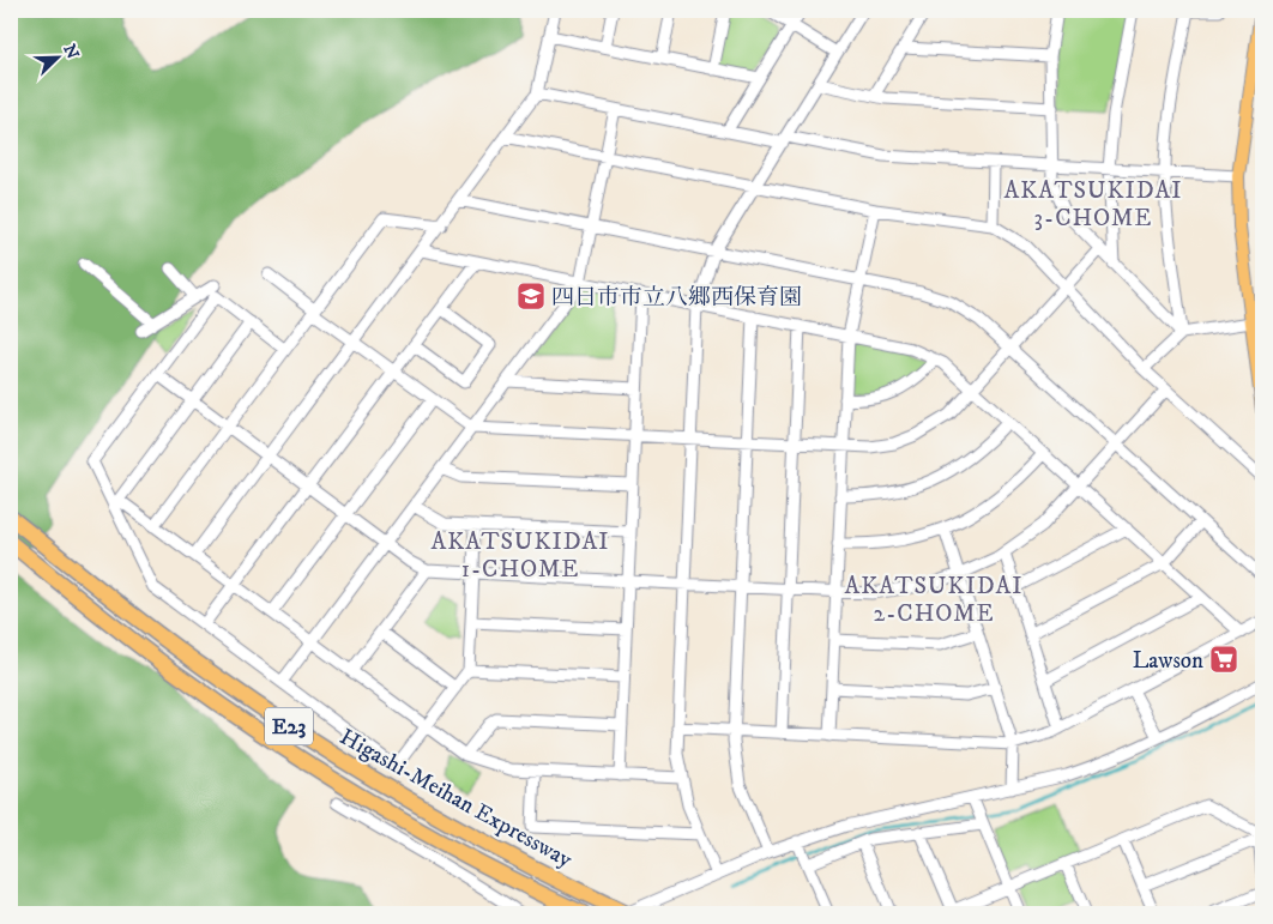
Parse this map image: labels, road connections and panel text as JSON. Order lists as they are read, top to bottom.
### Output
{
  "streets": {
    "highway": ["E23", "Higashi-Meihan Expressway"]
  },
  "districts": ["AKATSUKIDAI 3-CHOME", "AKATSUKIDAI 1-CHOME", "AKATSUKIDAI 2-CHOME"],
  "places": {
    "school or university": ["四日市市立八郷西保育園"],
    "supermarket": ["Lawson"]
  },
  "north": "top right"
}
